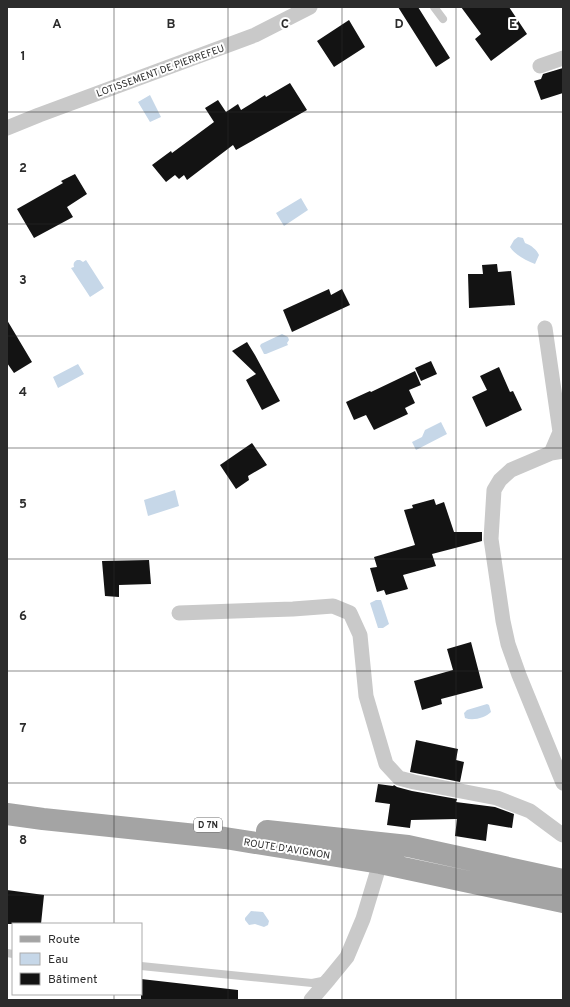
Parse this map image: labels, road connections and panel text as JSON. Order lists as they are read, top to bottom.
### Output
{
  "streets": {
    "main road": ["D 7N", "ROUTE D'AVIGNON"],
    "street": ["LOTISSEMENT DE PIERREFEU"]
  },
  "legend": ["Route", "Eau", "Bâtiment"],
  "grid": {
    "columns": [
      "A",
      "B",
      "C",
      "D",
      "E"
    ],
    "rows": [
      "1",
      "2",
      "3",
      "4",
      "5",
      "6",
      "7",
      "8"
    ]
  }
}
